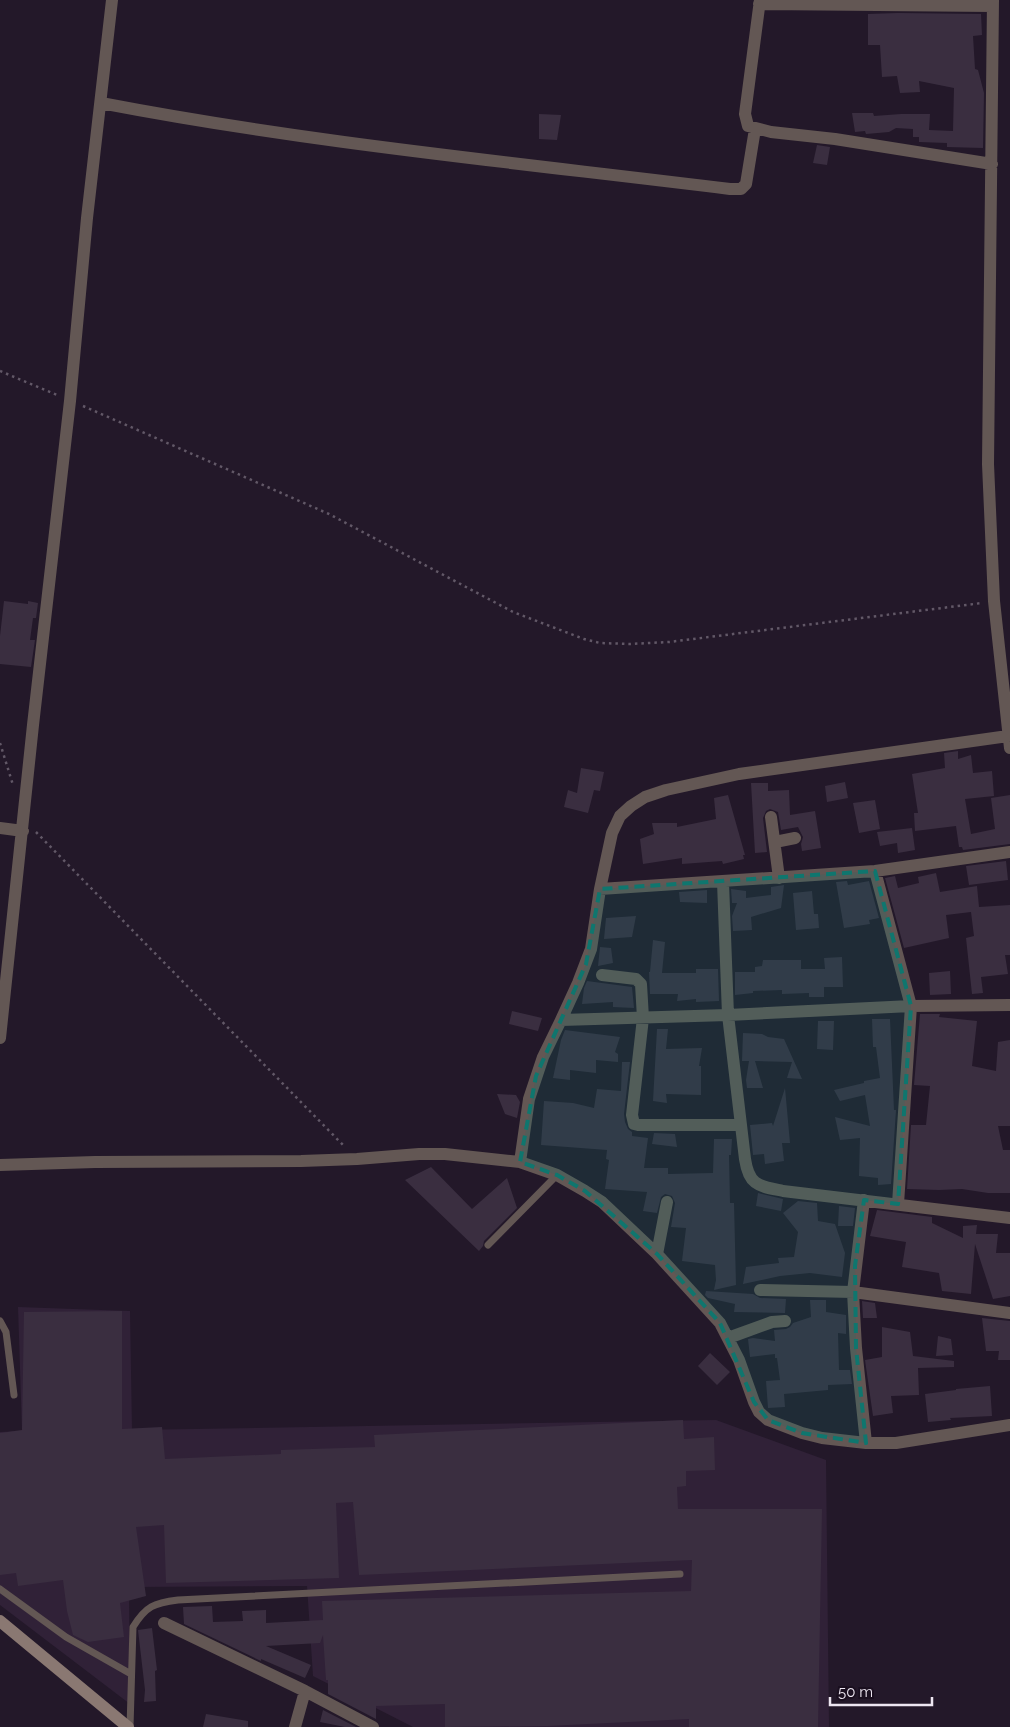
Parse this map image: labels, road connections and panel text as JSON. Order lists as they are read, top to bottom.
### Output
{
  "scale_bar": "50 m"
}
